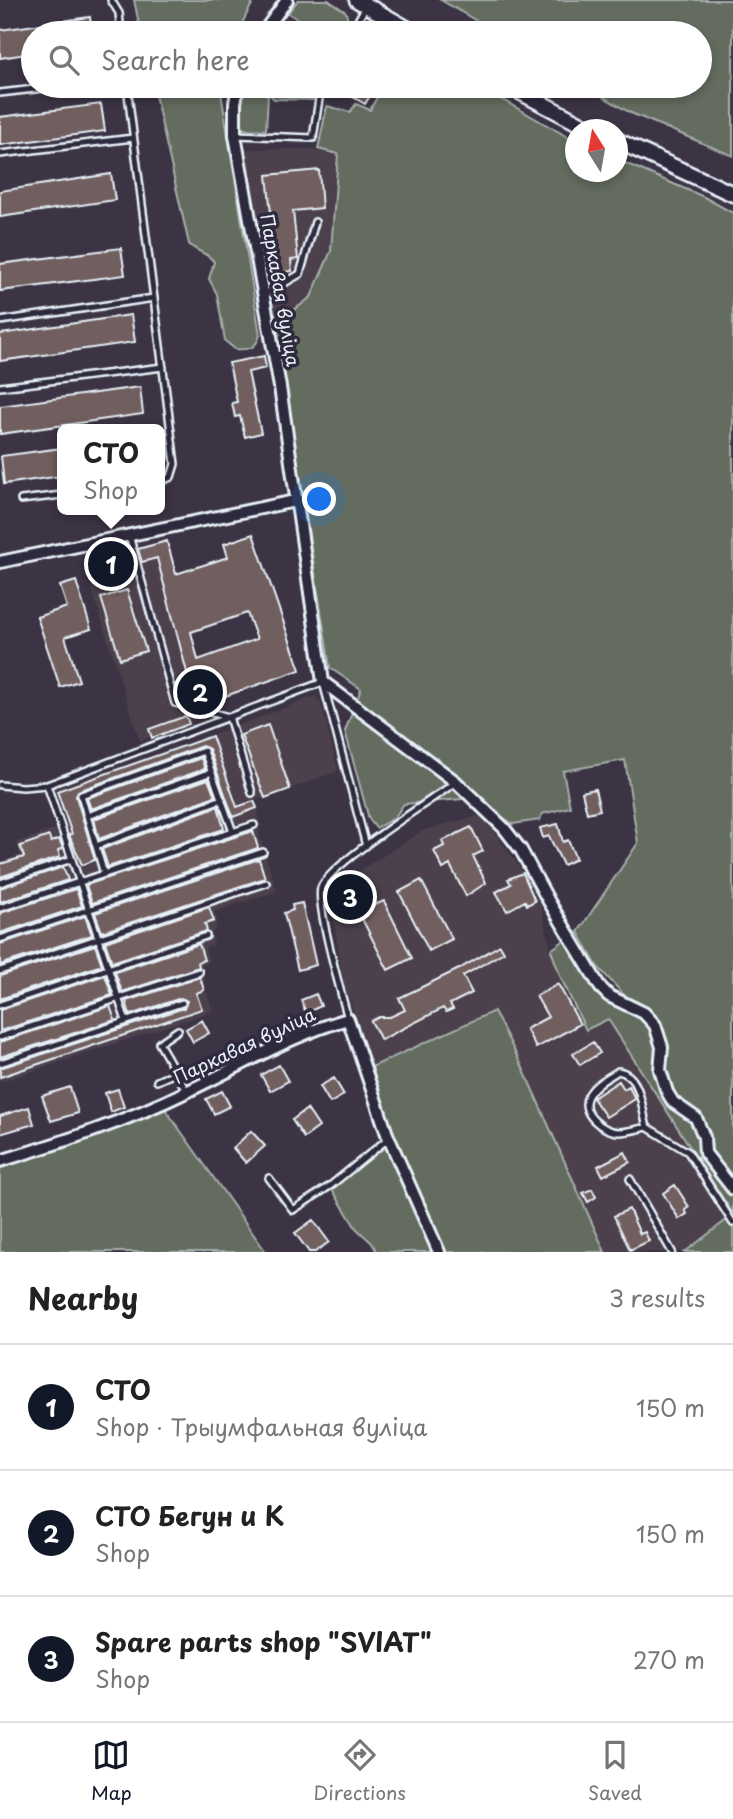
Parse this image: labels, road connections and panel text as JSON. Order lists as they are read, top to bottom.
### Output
{
  "streets": {
    "street": ["Паркавая вуліца"]
  },
  "north": "top",
  "page": {
    "search": "Search here",
    "popup": ["СТО", "Shop"],
    "pins": ["1", "2", "3"],
    "heading": ["Nearby", "3 results"],
    "list": [
      {
        "mark": "1",
        "name": "СТО",
        "note": "Shop · Трыумфальная вуліца",
        "value": "150 m"
      },
      {
        "mark": "2",
        "name": "СТО Бегун и К",
        "note": "Shop",
        "value": "150 m"
      },
      {
        "mark": "3",
        "name": "Spare parts shop \"SVIAT\"",
        "note": "Shop",
        "value": "270 m"
      }
    ],
    "nav": ["Map", "Directions", "Saved"]
  }
}
